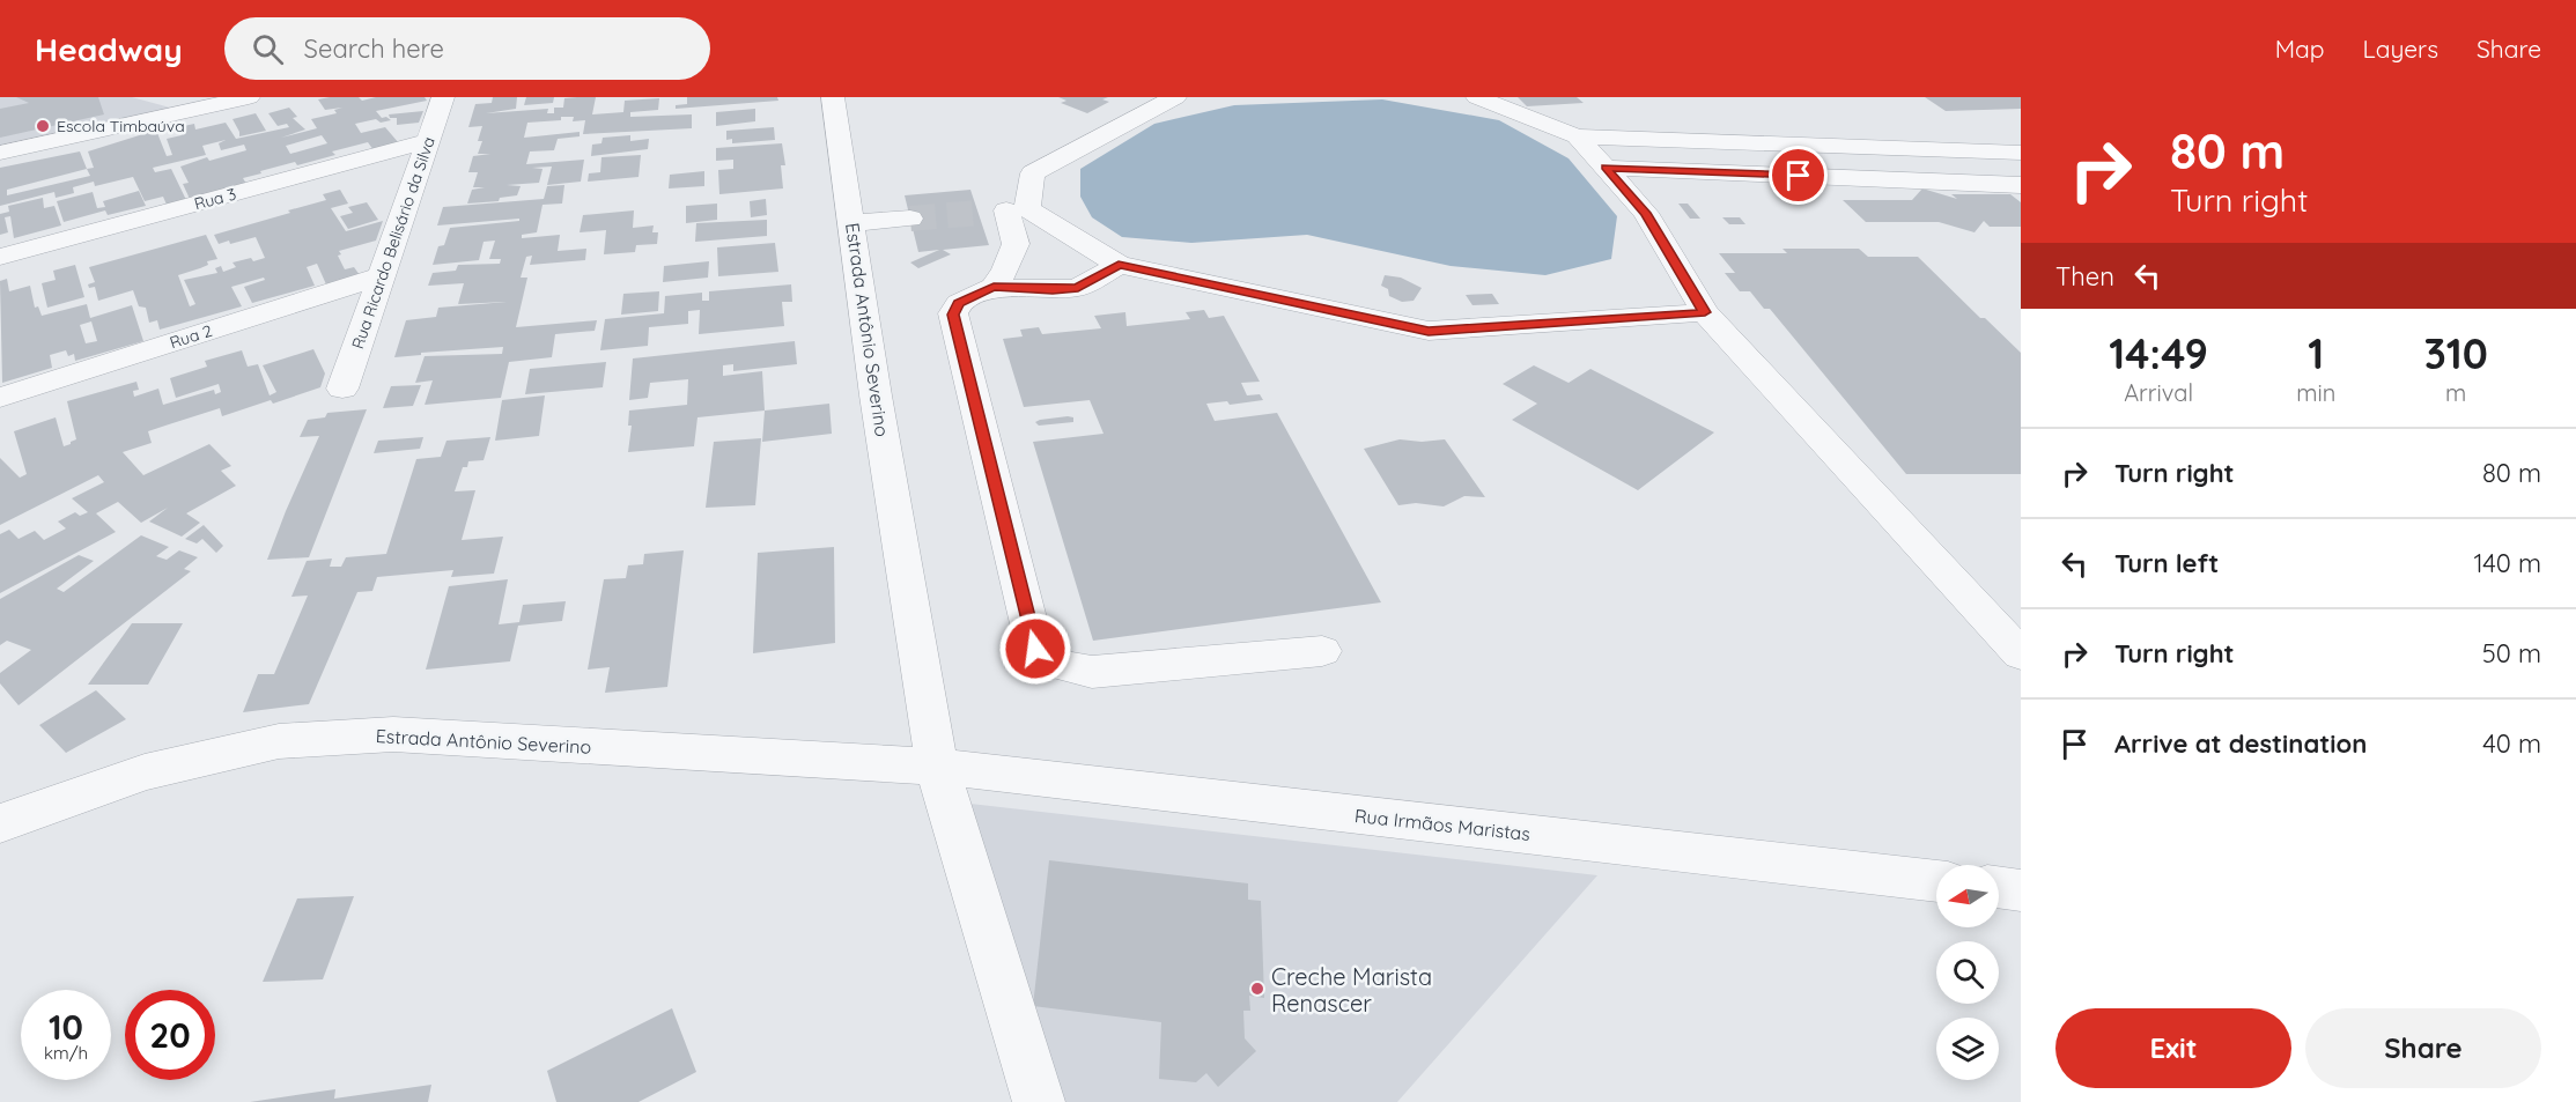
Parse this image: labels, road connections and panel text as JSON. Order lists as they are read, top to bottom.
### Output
{
  "streets": {
    "street": [
      "Rua 3",
      "Rua Ricardo Belisário da Silva",
      "Estrada Antônio Severino",
      "Rua 2",
      "Rua Irmãos Maristas"
    ]
  },
  "crossings": [
    ["Rua 3", "Rua Ricardo Belisário da Silva"],
    ["Rua Ricardo Belisário da Silva", "Rua 2"],
    ["Estrada Antônio Severino", "Rua Irmãos Maristas"]
  ],
  "places": ["Escola Timbaúva", "Creche Marista Renascer"],
  "north": "left",
  "page": {
    "header": "Headway",
    "search": "Search here",
    "nav": ["Map", "Layers", "Share"],
    "turn": ["80 m", "Turn right"],
    "then": "Then",
    "eta": [
      "14:49",
      "Arrival",
      "1",
      "min",
      "310",
      "m"
    ],
    "list": [
      {
        "name": "Turn right",
        "value": "80 m"
      },
      {
        "name": "Turn left",
        "value": "140 m"
      },
      {
        "name": "Turn right",
        "value": "50 m"
      },
      {
        "name": "Arrive at destination",
        "value": "40 m"
      }
    ],
    "speed": "10 km/h",
    "limit": "20",
    "buttons": ["Exit", "Share"]
  }
}
